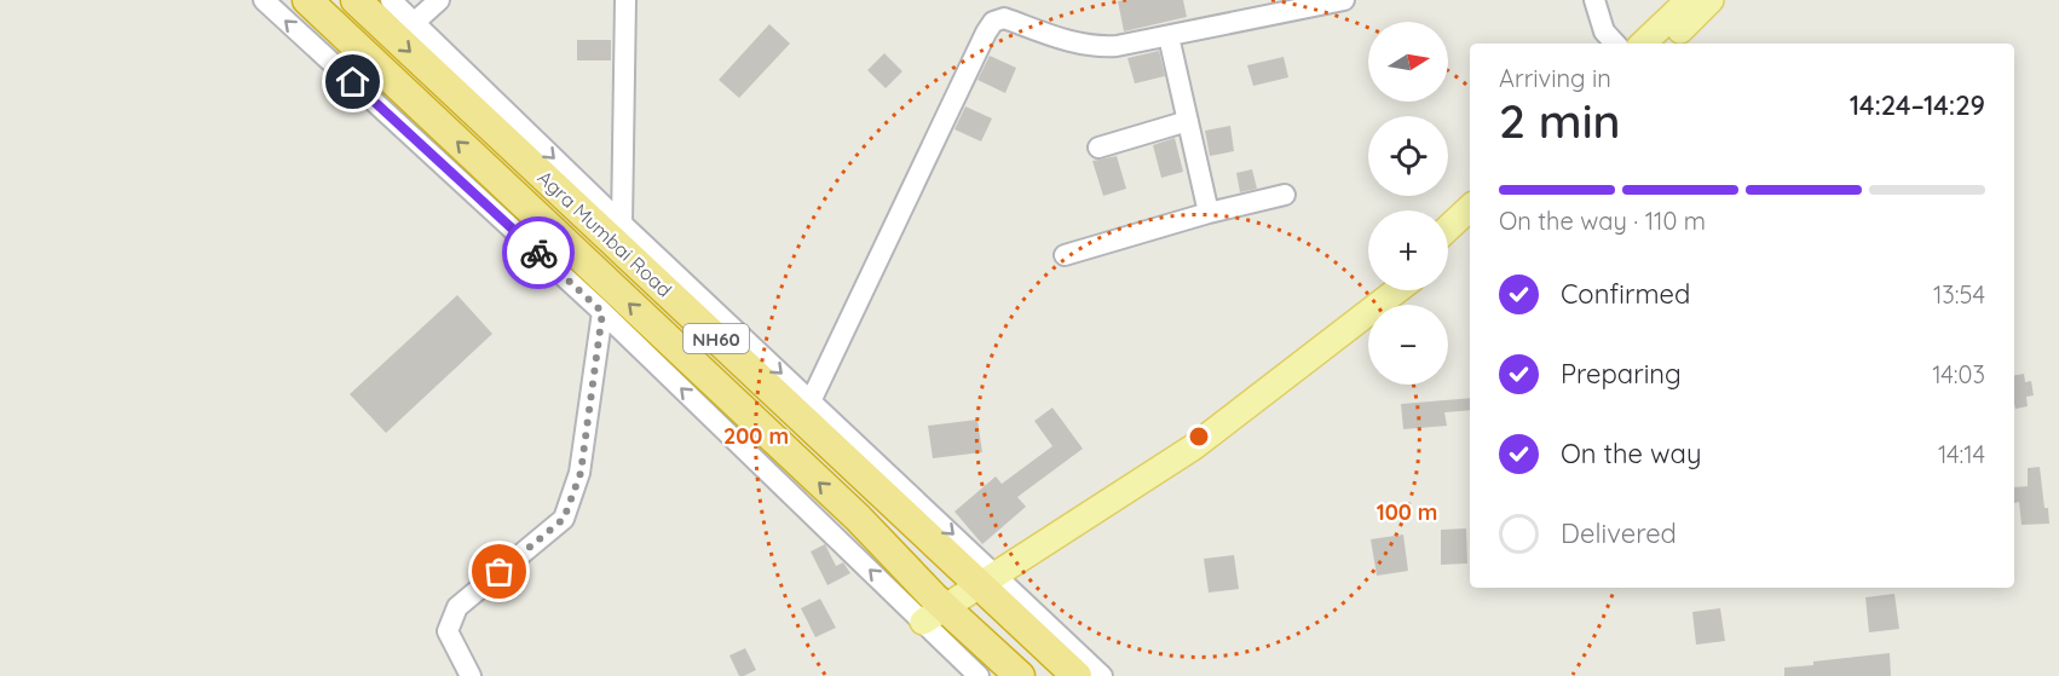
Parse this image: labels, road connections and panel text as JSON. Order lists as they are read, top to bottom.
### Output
{
  "streets": {
    "highway": ["Agra Mumbai Road", "NH60"]
  },
  "north": "right",
  "page": {
    "map_buttons": ["+", "−"],
    "heading": ["2 min", "Arriving in", "14:24–14:29"],
    "bar": "On the way · 110 m",
    "list": [
      ["Confirmed", "13:54"],
      ["Preparing", "14:03"],
      ["On the way", "14:14"],
      "Delivered"
    ]
  },
  "rings": ["200 m", "100 m"]
}
